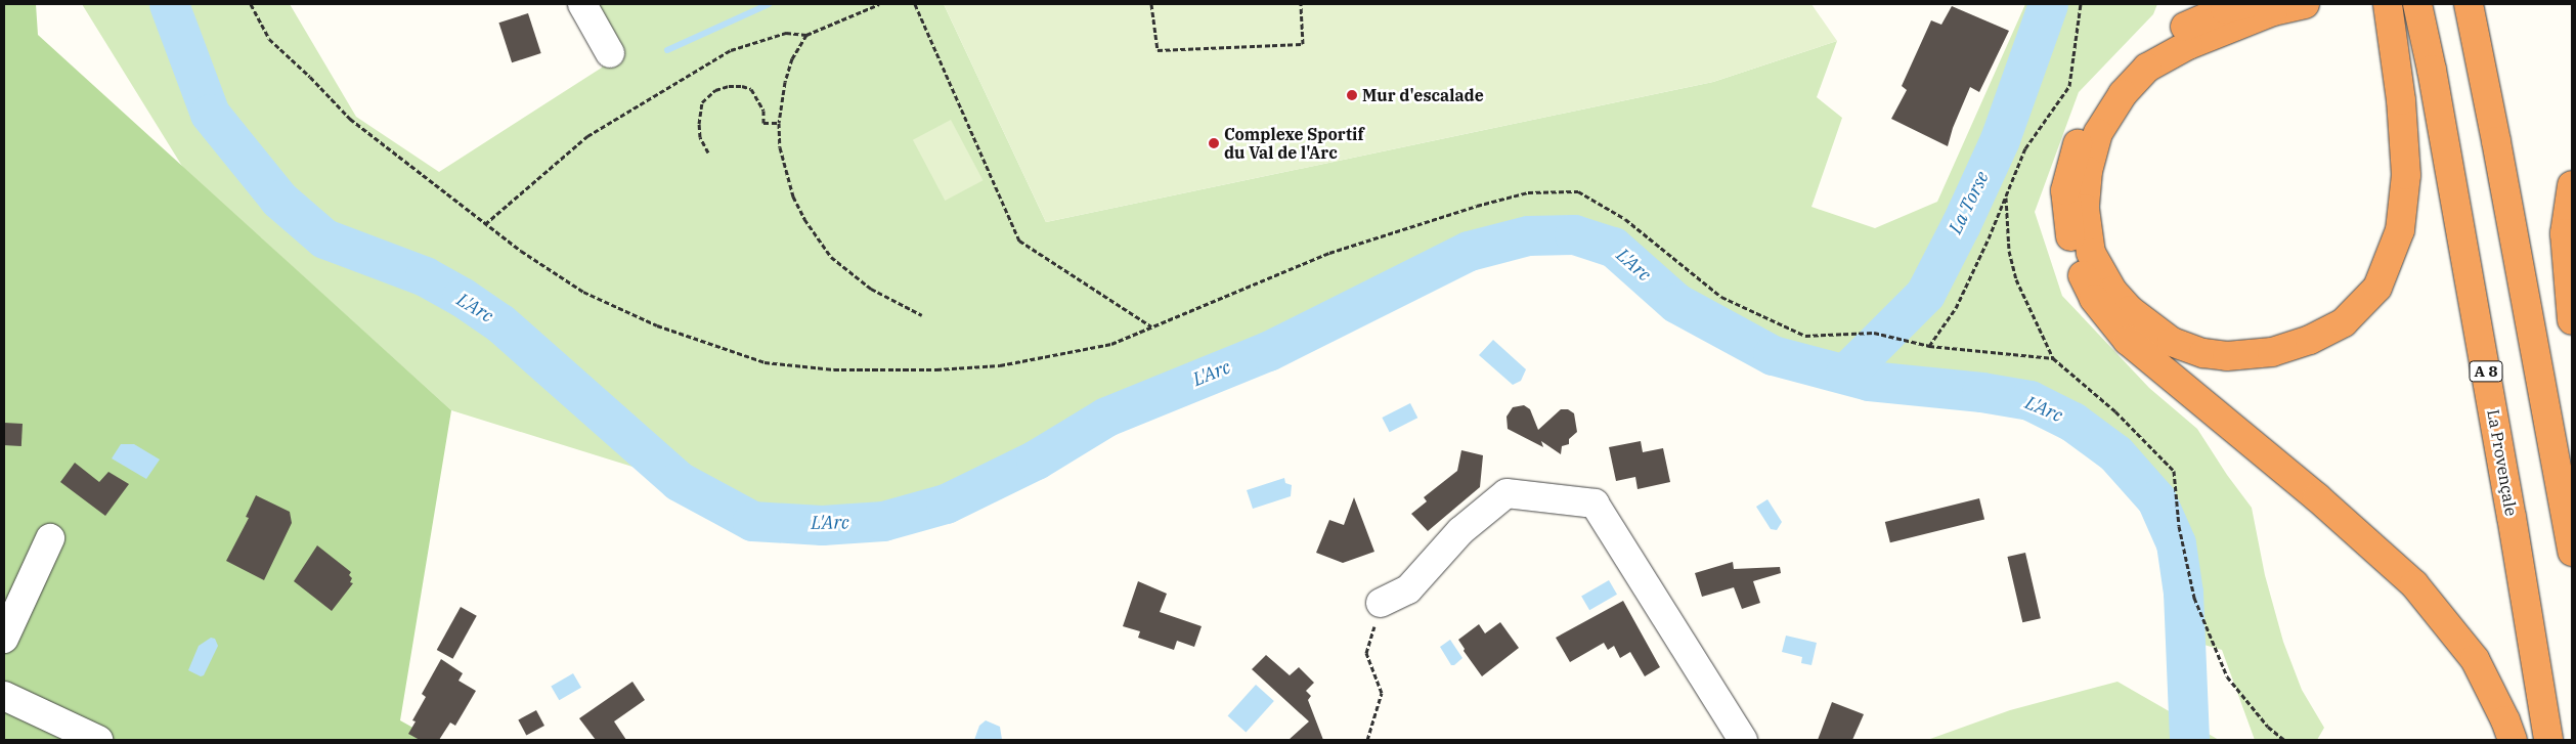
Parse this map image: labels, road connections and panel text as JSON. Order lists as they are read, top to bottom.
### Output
{
  "streets": {
    "highway": ["A 8", "La Provençale"]
  },
  "water": ["La Torse", "L'Arc"],
  "places": ["Mur d'escalade", "Complexe Sportif du Val de l'Arc"]
}
